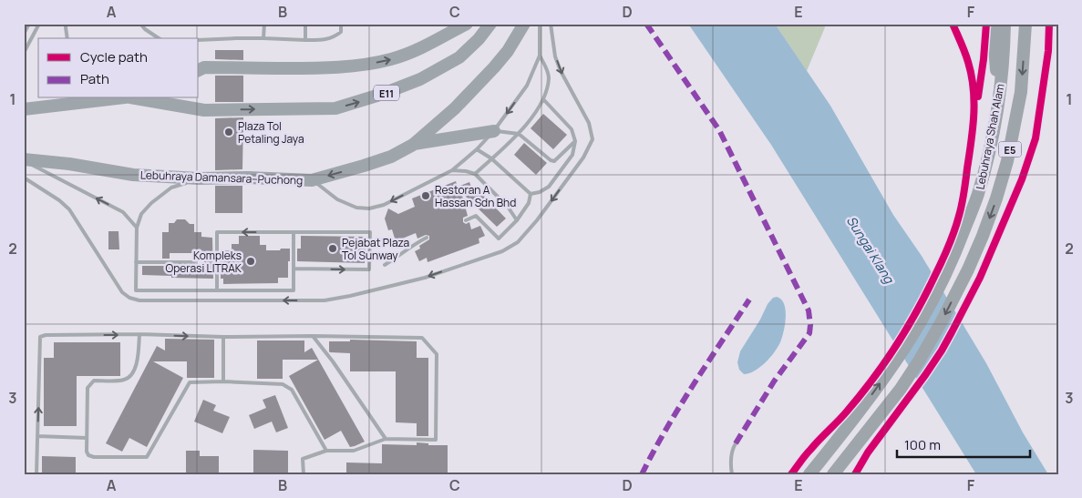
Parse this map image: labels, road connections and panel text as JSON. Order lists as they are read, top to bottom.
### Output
{
  "streets": {
    "highway": [
      "E11",
      "Lebuhraya Shah Alam",
      "E5",
      "Lebuhraya Damansara–Puchong"
    ]
  },
  "water": ["Sungai Klang"],
  "places": [
    "Plaza Tol Petaling Jaya",
    "Restoran A Hassan Sdn Bhd",
    "Pejabat Plaza Tol Sunway",
    "Kompleks Operasi LITRAK"
  ],
  "legend": ["Cycle path", "Path"],
  "scale_bar": "100 m",
  "grid": {
    "columns": [
      "A",
      "B",
      "C",
      "D",
      "E",
      "F"
    ],
    "rows": ["1", "2", "3"]
  }
}
